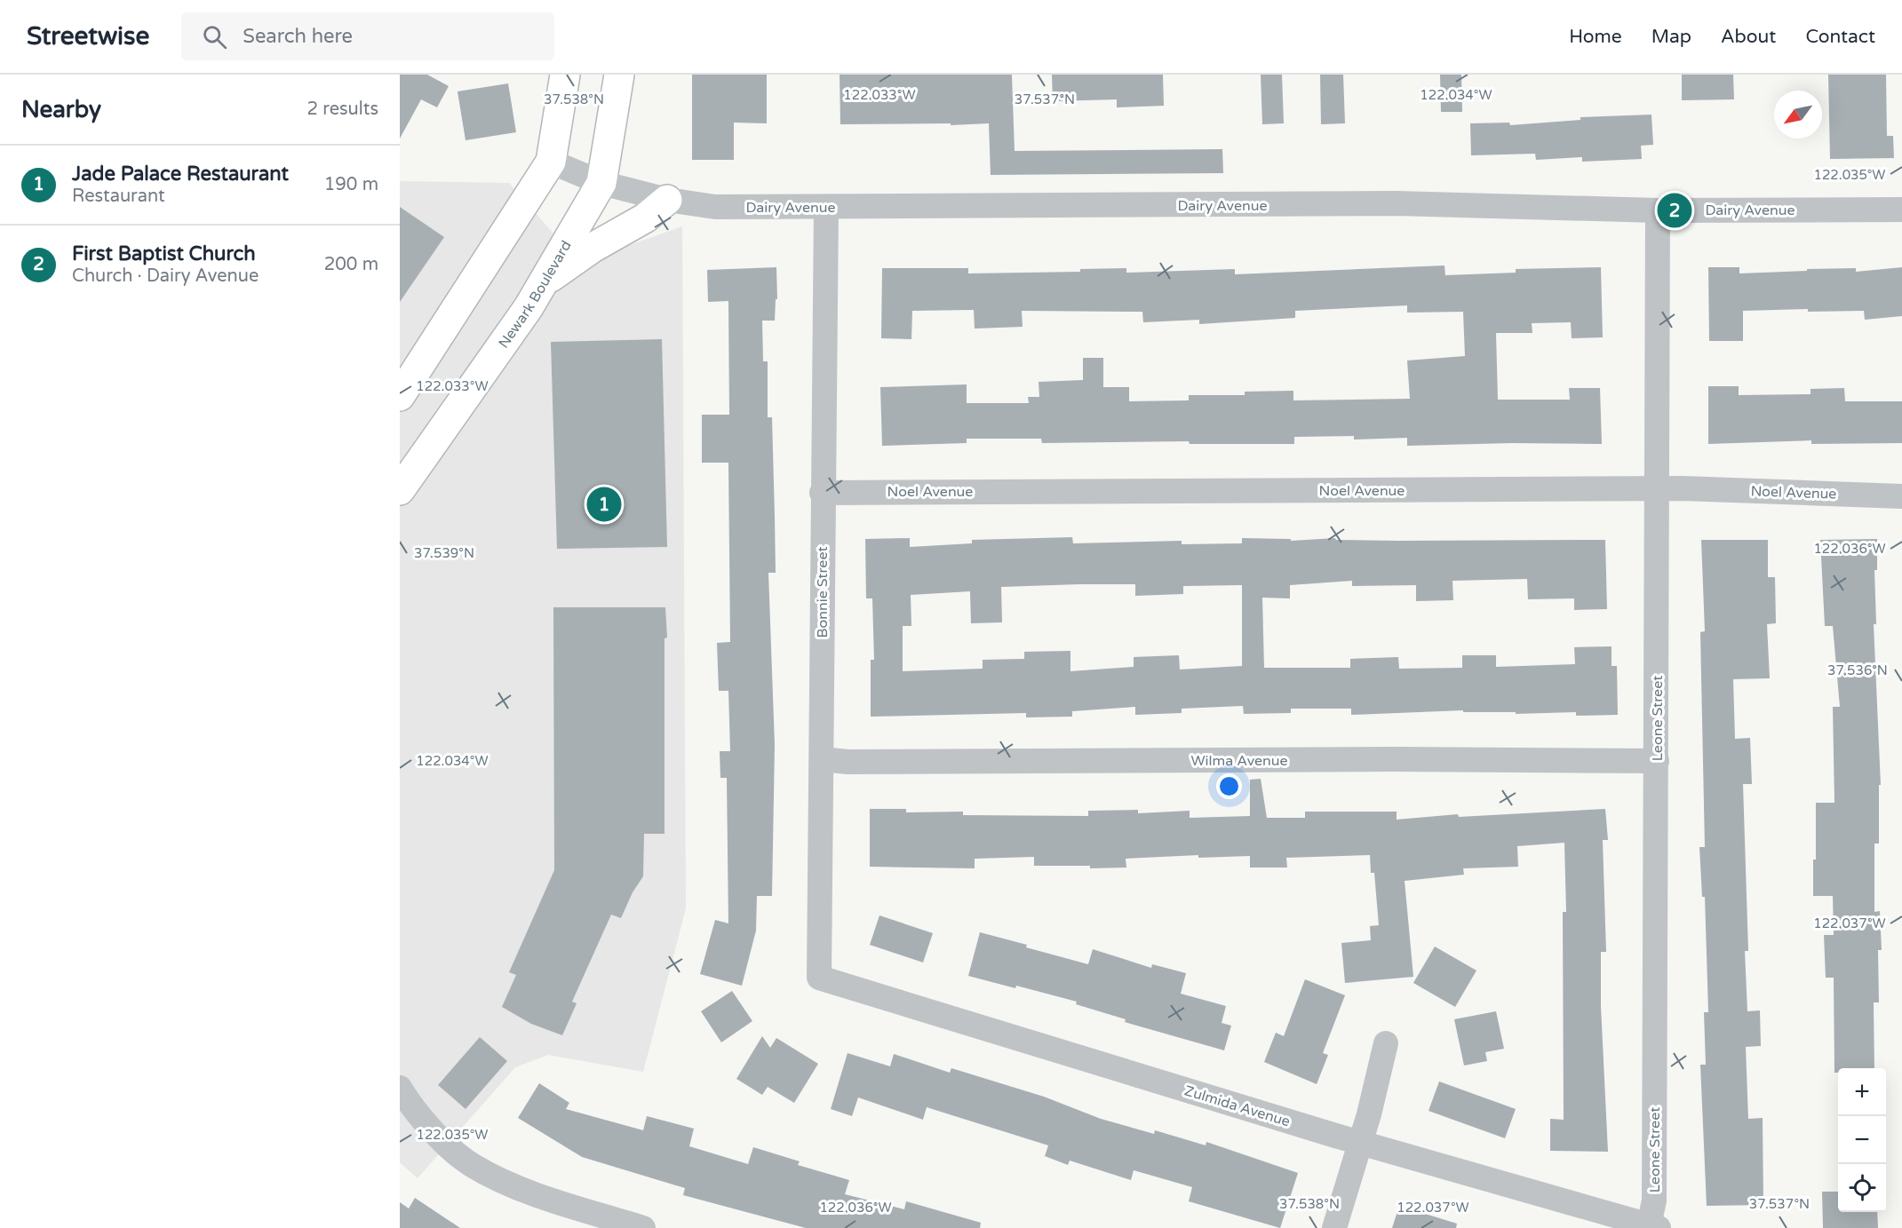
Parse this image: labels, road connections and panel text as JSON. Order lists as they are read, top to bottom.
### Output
{
  "streets": {
    "main road": ["Newark Boulevard"],
    "street": [
      "Dairy Avenue",
      "Noel Avenue",
      "Bonnie Street",
      "Leone Street",
      "Wilma Avenue",
      "Zulmida Avenue"
    ]
  },
  "crossings": [
    ["Dairy Avenue", "Newark Boulevard"],
    ["Dairy Avenue", "Bonnie Street"],
    ["Dairy Avenue", "Leone Street"],
    ["Noel Avenue", "Bonnie Street"],
    ["Noel Avenue", "Leone Street"],
    ["Bonnie Street", "Wilma Avenue"],
    ["Bonnie Street", "Zulmida Avenue"],
    ["Leone Street", "Wilma Avenue"],
    ["Leone Street", "Zulmida Avenue"]
  ],
  "north": "bottom left",
  "page": {
    "header": "Streetwise",
    "search": "Search here",
    "nav": [
      "Home",
      "Map",
      "About",
      "Contact"
    ],
    "heading": ["Nearby", "2 results"],
    "list": [
      {
        "mark": "1",
        "name": "Jade Palace Restaurant",
        "note": "Restaurant",
        "value": "190 m"
      },
      {
        "mark": "2",
        "name": "First Baptist Church",
        "note": "Church · Dairy Avenue",
        "value": "200 m"
      }
    ],
    "pins": ["2", "1"],
    "map_buttons": ["+", "−"]
  },
  "coordinates": [
    "122.033°W",
    "122.034°W",
    "37.538°N",
    "37.537°N",
    "122.035°W",
    "122.036°W",
    "37.539°N",
    "37.536°N",
    "122.037°W"
  ]
}
